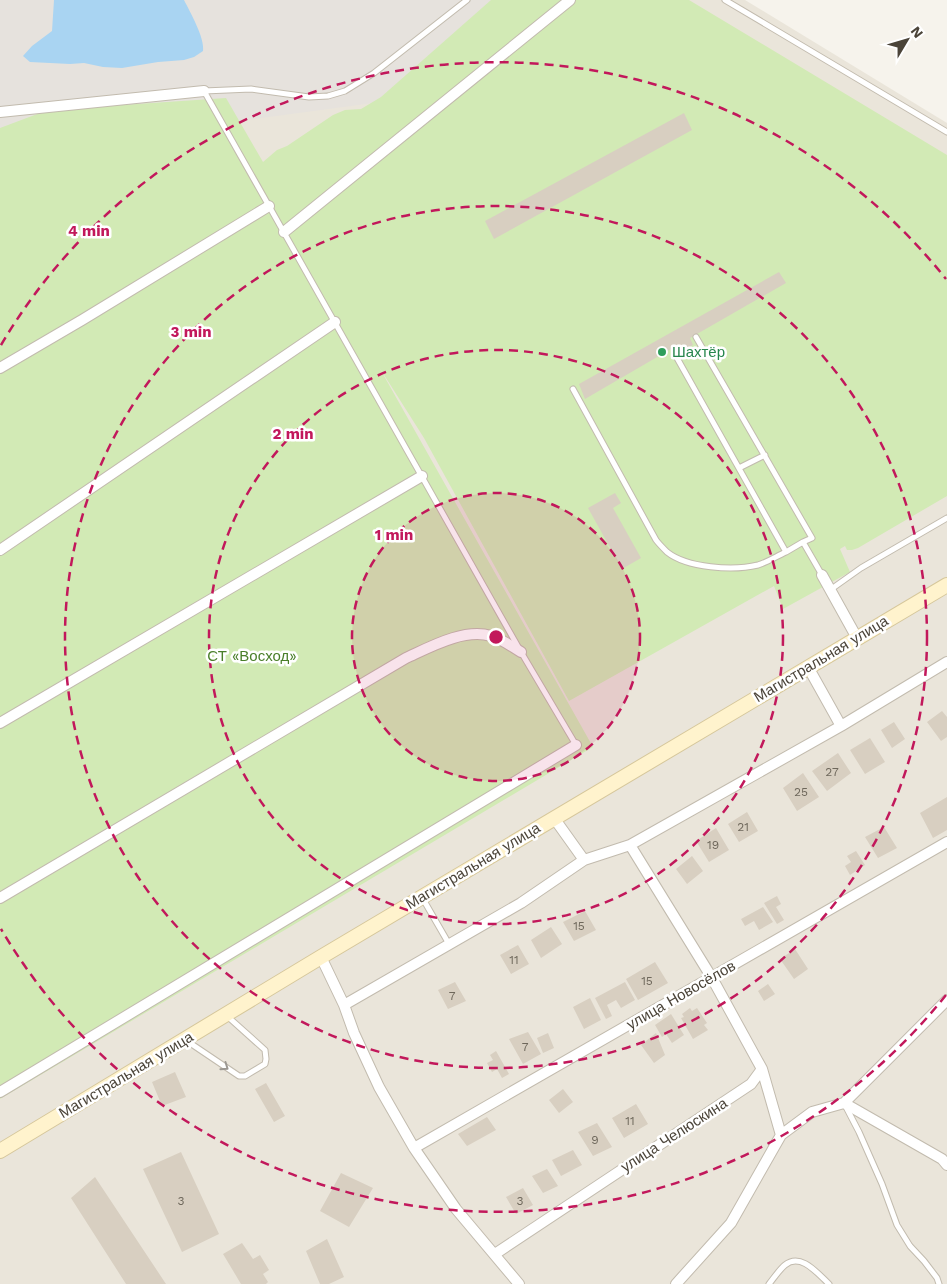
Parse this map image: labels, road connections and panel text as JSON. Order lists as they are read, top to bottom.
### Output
{
  "streets": {
    "main road": ["Магистральная улица"],
    "street": ["улица Новосёлов", "улица Челюскина"]
  },
  "parks": ["СТ «Восход»"],
  "places": ["Шахтёр"],
  "house_numbers": [
    "27",
    "25",
    "21",
    "19",
    "15",
    "11",
    "15",
    "7",
    "7",
    "11",
    "9",
    "3",
    "3"
  ],
  "north": "top right",
  "rings": [
    "4 min",
    "3 min",
    "2 min",
    "1 min"
  ]
}
